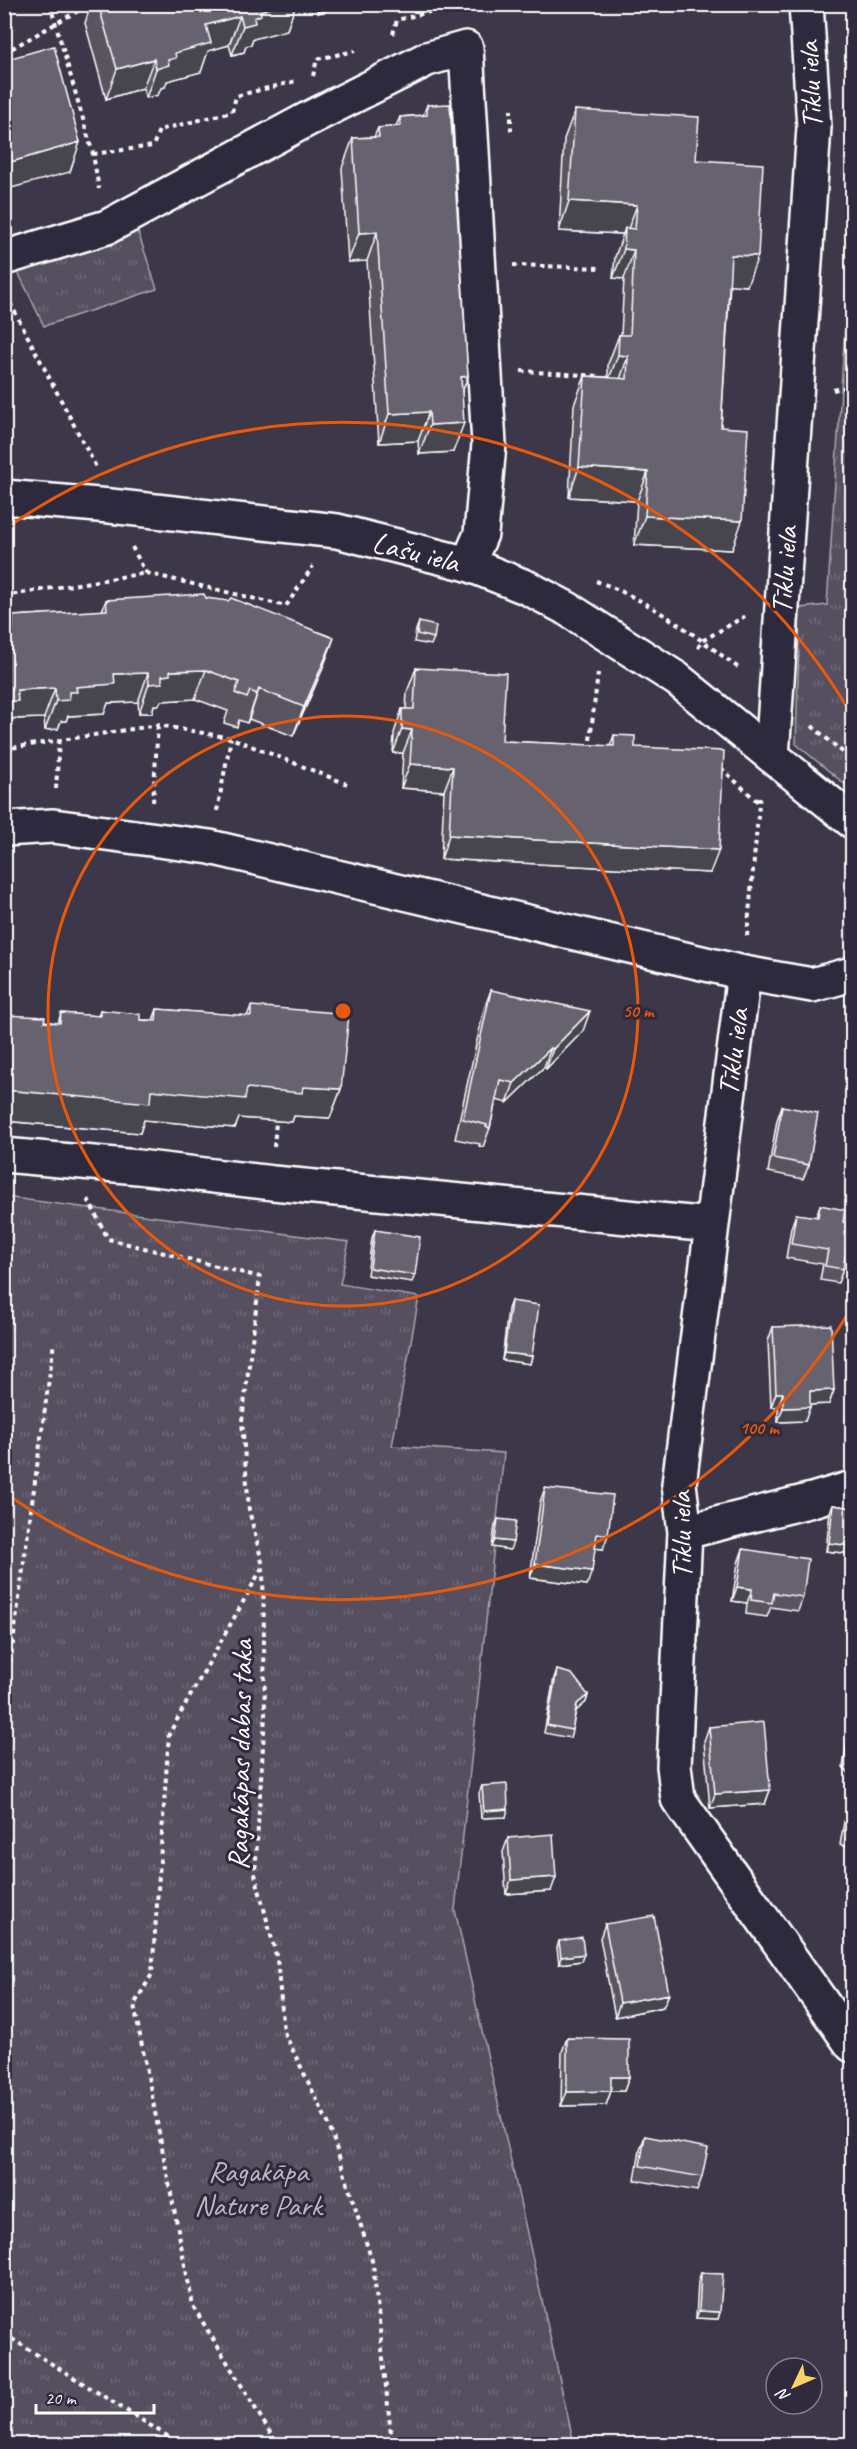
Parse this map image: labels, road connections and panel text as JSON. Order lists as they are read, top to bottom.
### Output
{
  "streets": {
    "street": ["Tīklu iela", "Lašu iela"],
    "path": ["Ragakāpas dabas taka"]
  },
  "crossings": [
    ["Tīklu iela", "Lašu iela"]
  ],
  "parks": ["Ragakāpa Nature Park"],
  "scale_bar": "20 m",
  "north": "bottom left",
  "rings": ["50 m", "100 m"]
}
